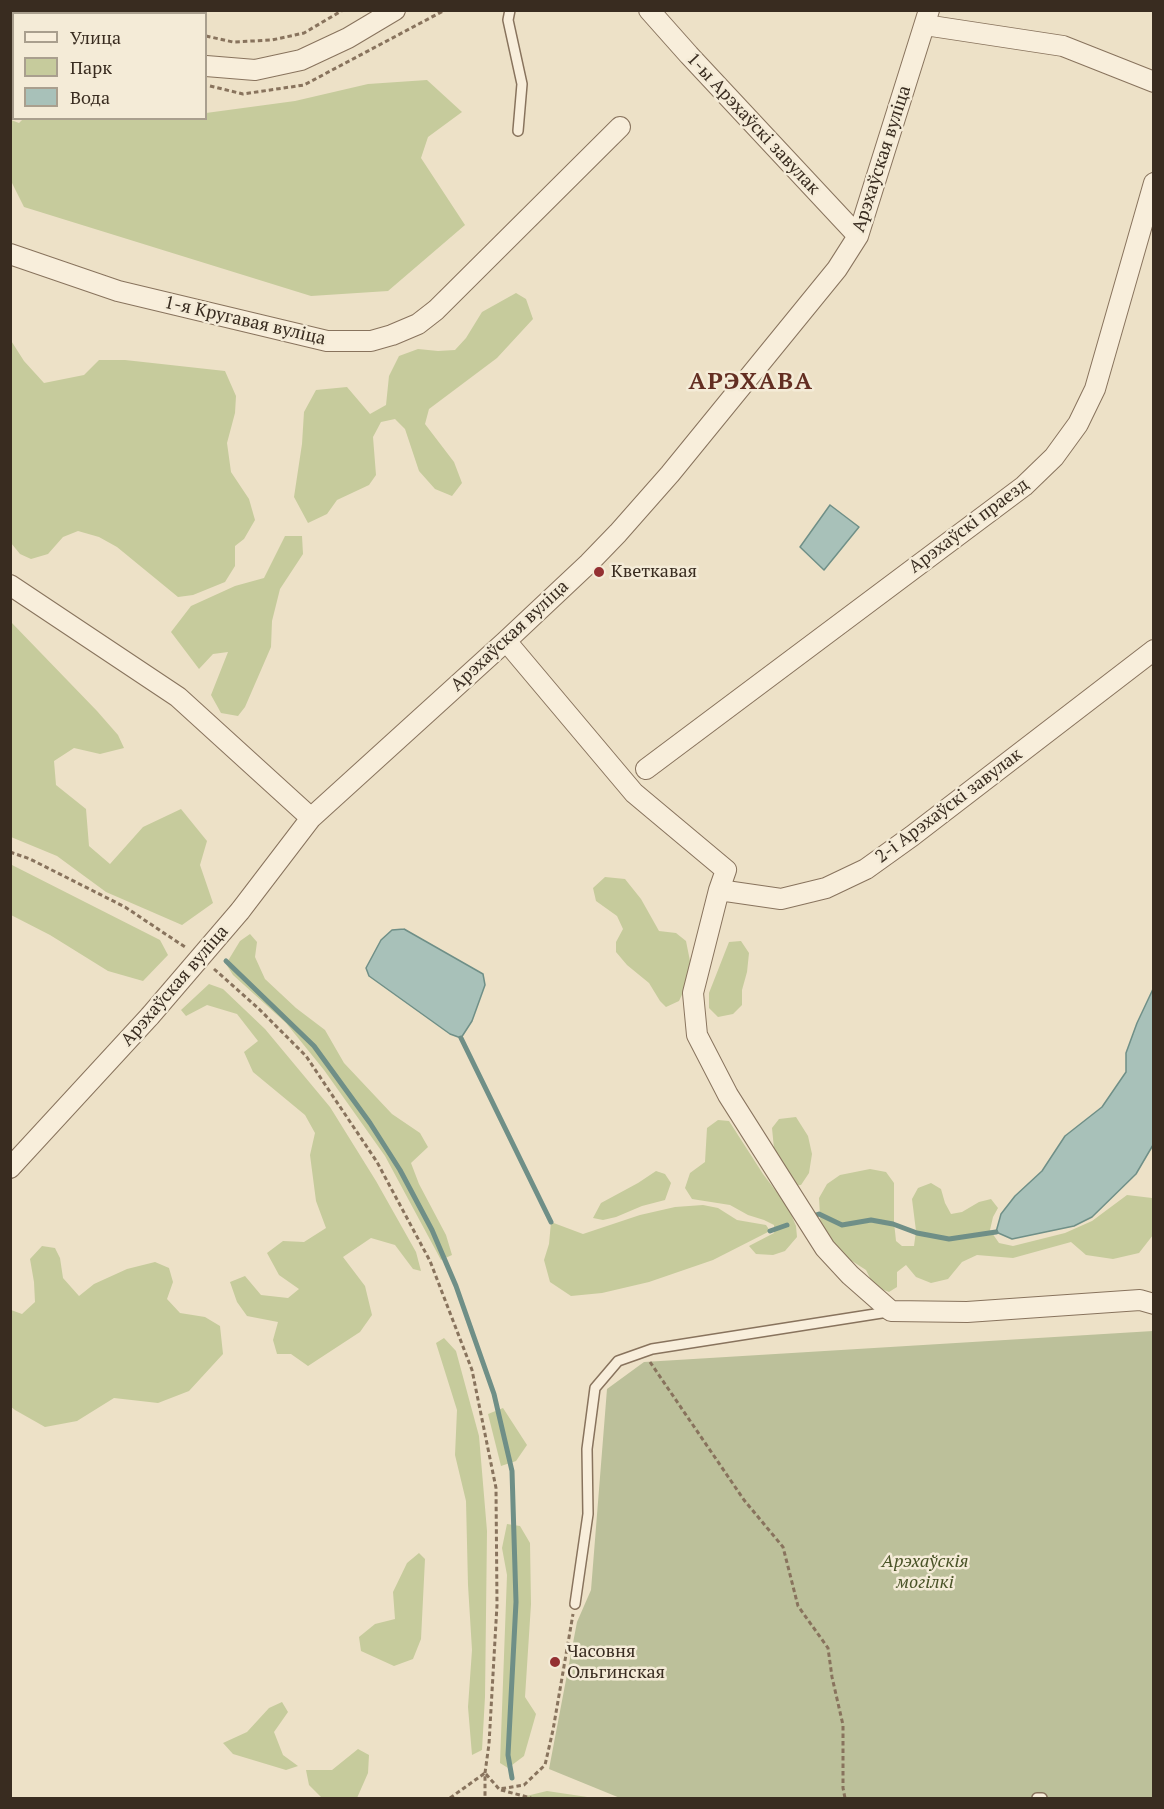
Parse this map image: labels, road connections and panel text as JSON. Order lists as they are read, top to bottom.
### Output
{
  "streets": {
    "street": [
      "1-ы Арэхаўскі завулак",
      "Арэхаўская вуліца",
      "1-я Кругавая вуліца",
      "Арэхаўскі праезд",
      "2-і Арэхаўскі завулак"
    ]
  },
  "crossings": [
    ["1-ы Арэхаўскі завулак", "Арэхаўская вуліца"]
  ],
  "districts": ["АРЭХАВА"],
  "parks": ["Арэхаўскія могілкі"],
  "places": ["Кветкавая", "Часовня Ольгинская"],
  "legend": ["Улица", "Парк", "Вода"]
}
